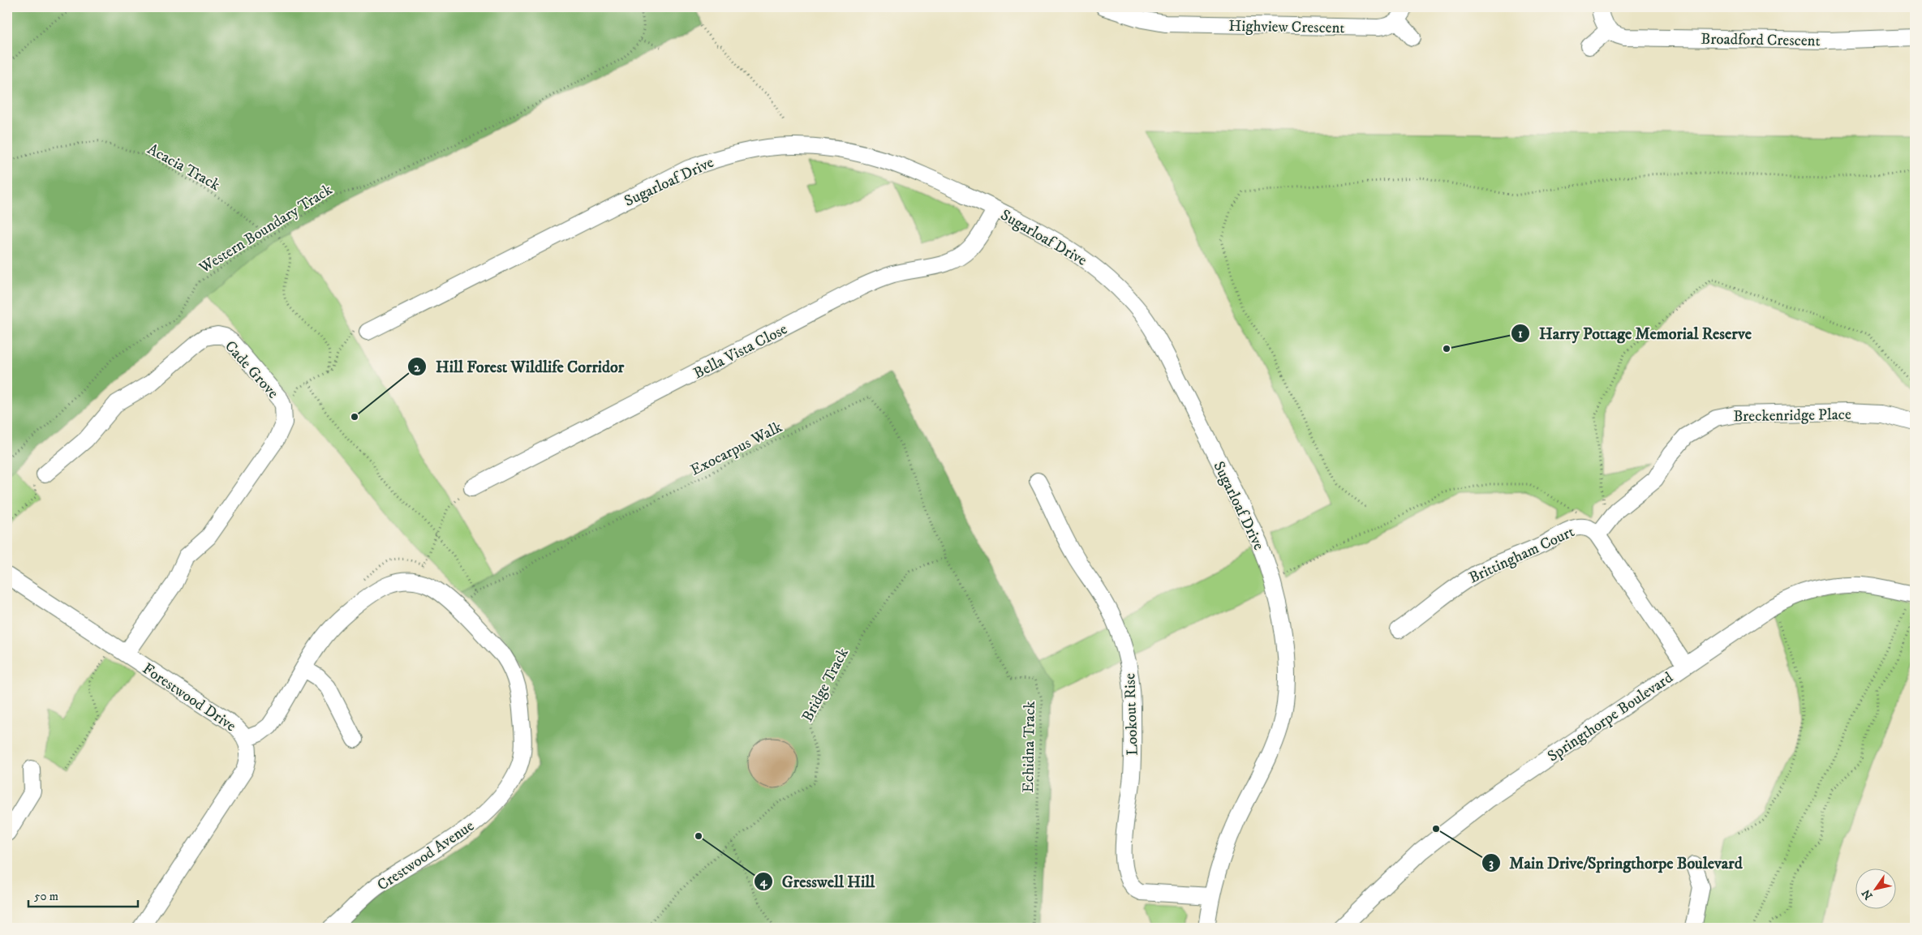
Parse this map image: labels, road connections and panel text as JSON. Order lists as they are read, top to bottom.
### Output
{
  "streets": {
    "street": [
      "Highview Crescent",
      "Broadford Crescent",
      "Sugarloaf Drive",
      "Bella Vista Close",
      "Cade Grove",
      "Breckenridge Place",
      "Brittingham Court",
      "Forestwood Drive",
      "Lookout Rise",
      "Springthorpe Boulevard",
      "Crestwood Avenue"
    ],
    "path": [
      "Acacia Track",
      "Western Boundary Track",
      "Exocarpus Walk",
      "Bridge Track",
      "Echidna Track"
    ]
  },
  "crossings": [
    ["Acacia Track", "Western Boundary Track"],
    ["Sugarloaf Drive", "Bella Vista Close"],
    ["Sugarloaf Drive", "Lookout Rise"],
    ["Cade Grove", "Forestwood Drive"],
    ["Breckenridge Place", "Brittingham Court"],
    ["Exocarpus Walk", "Bridge Track"],
    ["Exocarpus Walk", "Echidna Track"],
    ["Exocarpus Walk", "Crestwood Avenue"],
    ["Brittingham Court", "Springthorpe Boulevard"],
    ["Bridge Track", "Echidna Track"],
    ["Forestwood Drive", "Crestwood Avenue"]
  ],
  "places": [
    "Harry Pottage Memorial Reserve",
    "Hill Forest Wildlife Corridor",
    "Main Drive/Springthorpe Boulevard",
    "Gresswell Hill"
  ],
  "scale_bar": "50 m",
  "north": "bottom left"
}
